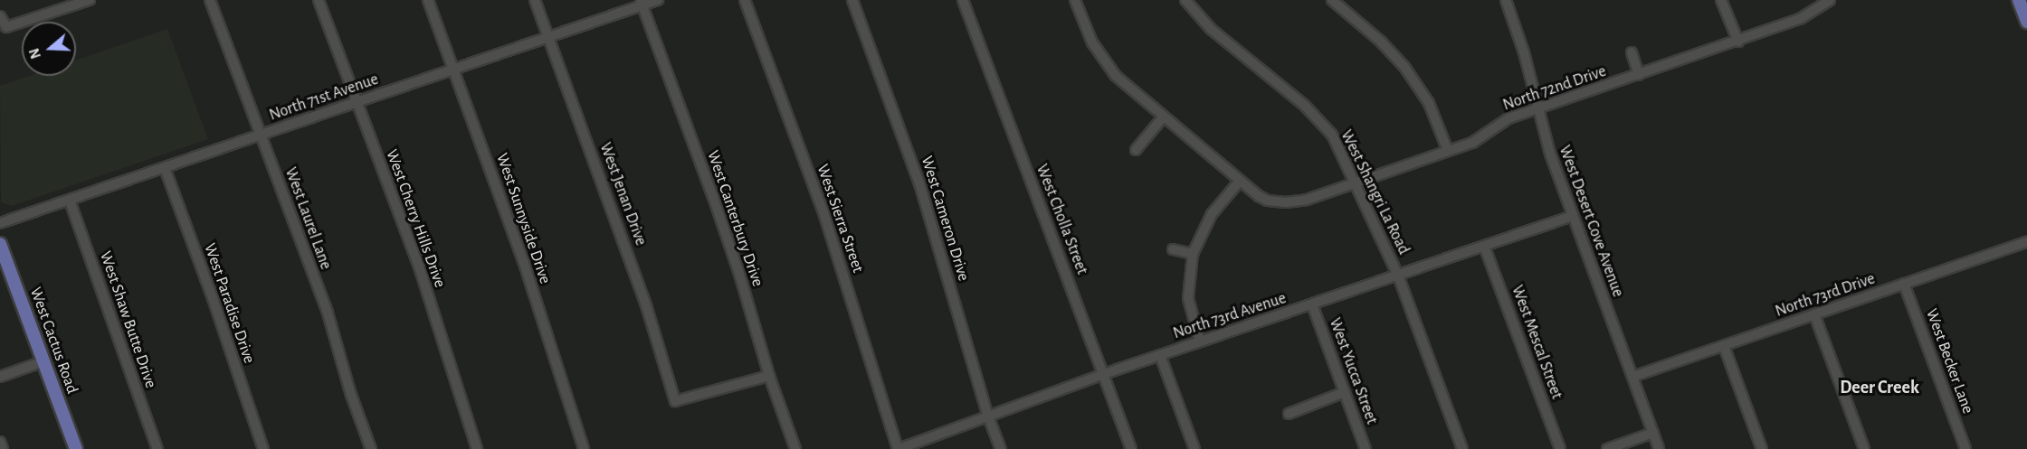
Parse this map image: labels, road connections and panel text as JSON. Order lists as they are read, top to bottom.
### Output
{
  "streets": {
    "main road": ["West Cactus Road"],
    "street": [
      "North 72nd Drive",
      "North 71st Avenue",
      "West Shangri La Road",
      "West Jenan Drive",
      "West Laurel Lane",
      "West Cherry Hills Drive",
      "West Sunnyside Drive",
      "West Canterbury Drive",
      "West Sierra Street",
      "West Cameron Drive",
      "West Cholla Street",
      "West Desert Cove Avenue",
      "North 73rd Drive",
      "West Paradise Drive",
      "North 73rd Avenue",
      "West Shaw Butte Drive",
      "West Mescal Street",
      "West Becker Lane",
      "West Yucca Street"
    ]
  },
  "crossings": [
    ["North 72nd Drive", "West Shangri La Road"],
    ["North 72nd Drive", "West Desert Cove Avenue"],
    ["North 71st Avenue", "West Jenan Drive"],
    ["North 71st Avenue", "West Laurel Lane"],
    ["North 71st Avenue", "West Cherry Hills Drive"],
    ["North 71st Avenue", "West Sunnyside Drive"],
    ["North 71st Avenue", "West Canterbury Drive"],
    ["North 71st Avenue", "West Paradise Drive"],
    ["North 71st Avenue", "West Shaw Butte Drive"],
    ["West Shangri La Road", "North 73rd Avenue"],
    ["West Jenan Drive", "West Canterbury Drive"],
    ["West Sierra Street", "North 73rd Avenue"],
    ["West Cameron Drive", "North 73rd Avenue"],
    ["West Cholla Street", "North 73rd Avenue"],
    ["West Desert Cove Avenue", "North 73rd Drive"],
    ["West Desert Cove Avenue", "North 73rd Avenue"],
    ["North 73rd Drive", "West Becker Lane"],
    ["North 73rd Avenue", "West Mescal Street"],
    ["North 73rd Avenue", "West Yucca Street"]
  ],
  "districts": ["Deer Creek"],
  "north": "left"
}
